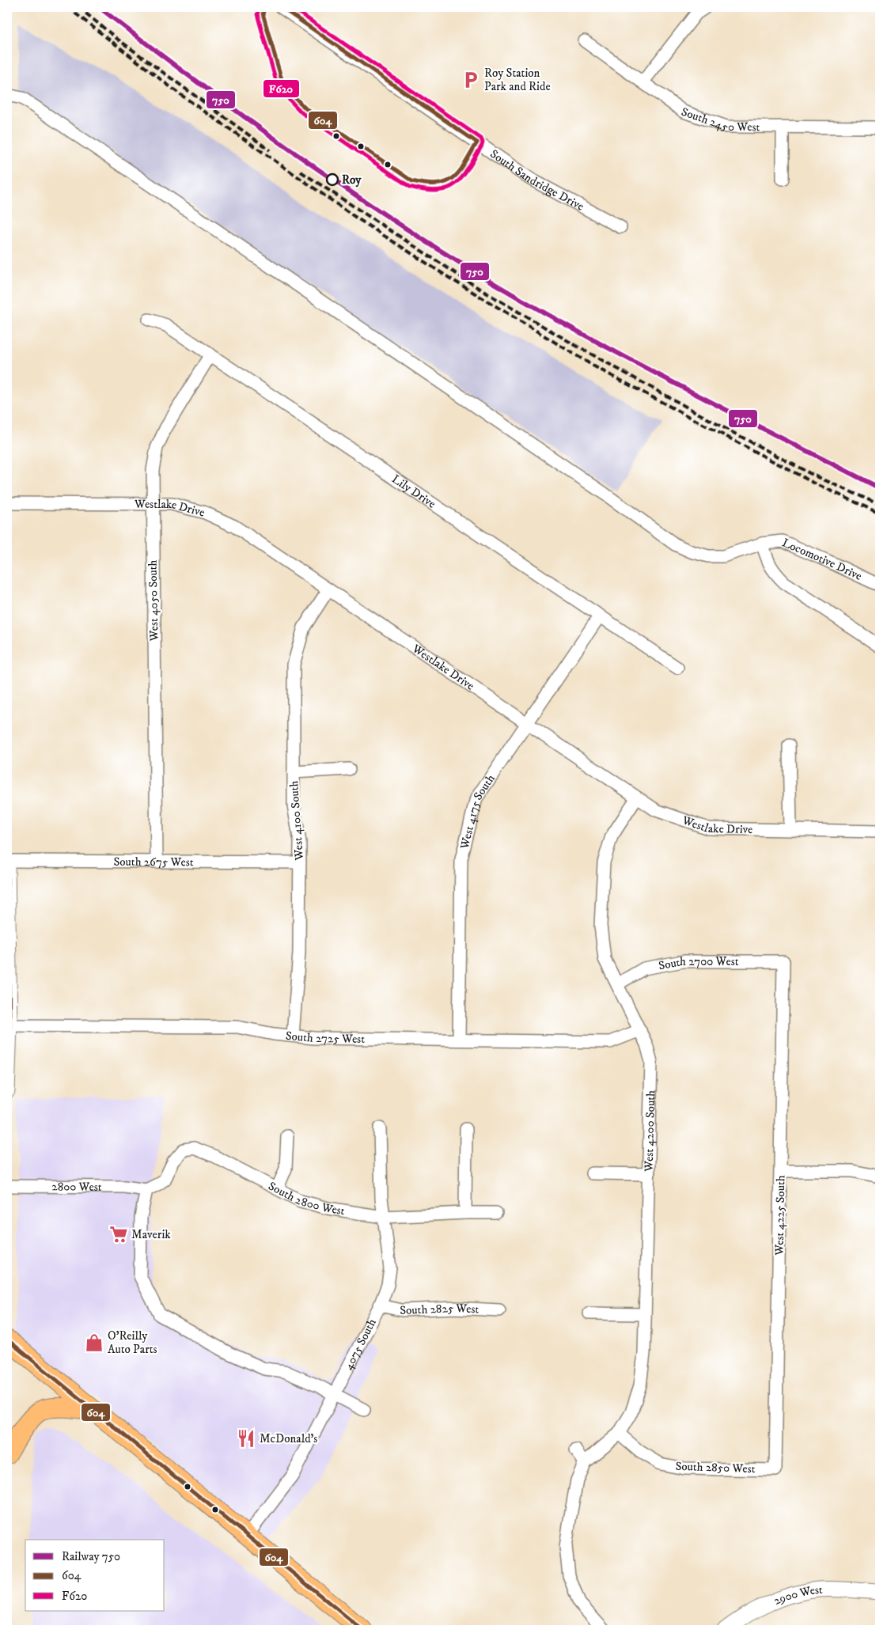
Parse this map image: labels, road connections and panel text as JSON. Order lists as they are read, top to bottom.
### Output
{
  "streets": {
    "street": [
      "South 2450 West",
      "South Sandridge Drive",
      "Lily Drive",
      "Westlake Drive",
      "Locomotive Drive",
      "West 4050 South",
      "West 4175 South",
      "West 4100 South",
      "South 2675 West",
      "South 2700 West",
      "South 2725 West",
      "West 4200 South",
      "2800 West",
      "South 2800 West",
      "West 4225 South",
      "South 2825 West",
      "4075 South",
      "South 2850 West",
      "2900 West"
    ]
  },
  "crossings": [
    ["Lily Drive", "West 4050 South"],
    ["Lily Drive", "West 4175 South"],
    ["Westlake Drive", "West 4050 South"],
    ["Westlake Drive", "West 4175 South"],
    ["Westlake Drive", "West 4100 South"],
    ["Westlake Drive", "West 4200 South"],
    ["West 4050 South", "South 2675 West"],
    ["West 4175 South", "South 2725 West"],
    ["West 4100 South", "South 2675 West"],
    ["West 4100 South", "South 2725 West"],
    ["South 2700 West", "West 4200 South"],
    ["South 2700 West", "West 4225 South"],
    ["South 2725 West", "West 4200 South"],
    ["West 4200 South", "South 2850 West"],
    ["2800 West", "South 2800 West"],
    ["South 2800 West", "4075 South"],
    ["West 4225 South", "South 2850 West"],
    ["South 2825 West", "4075 South"]
  ],
  "places": {
    "parking": ["Roy Station Park and Ride"],
    "other": ["Roy"],
    "supermarket": ["Maverik"],
    "shop": ["O'Reilly Auto Parts"],
    "restaurant": ["McDonald's"]
  },
  "lines": ["rail line 750", "transit line 604", "transit line F620"],
  "legend": ["Railway 750", "604", "F620"]
}
